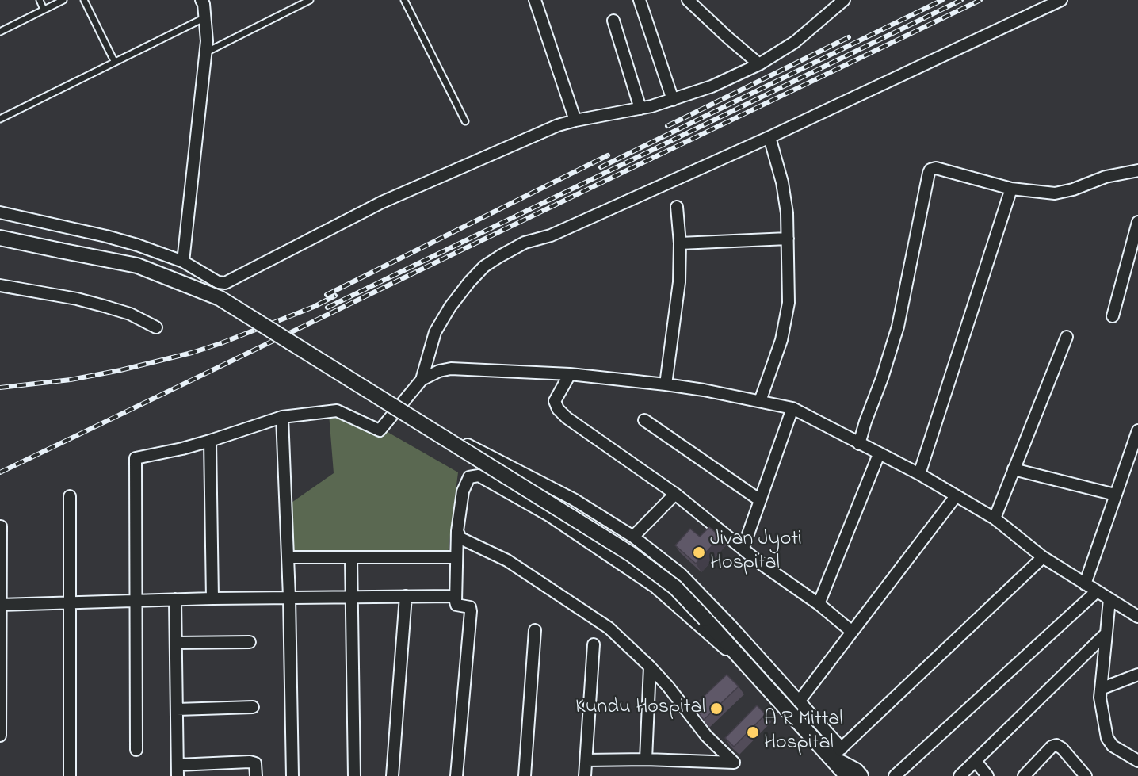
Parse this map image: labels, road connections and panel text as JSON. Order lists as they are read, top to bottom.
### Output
{
  "places": ["Jivan Jyoti Hospital", "Kundu Hospital", "A R Mittal Hospital"]
}
